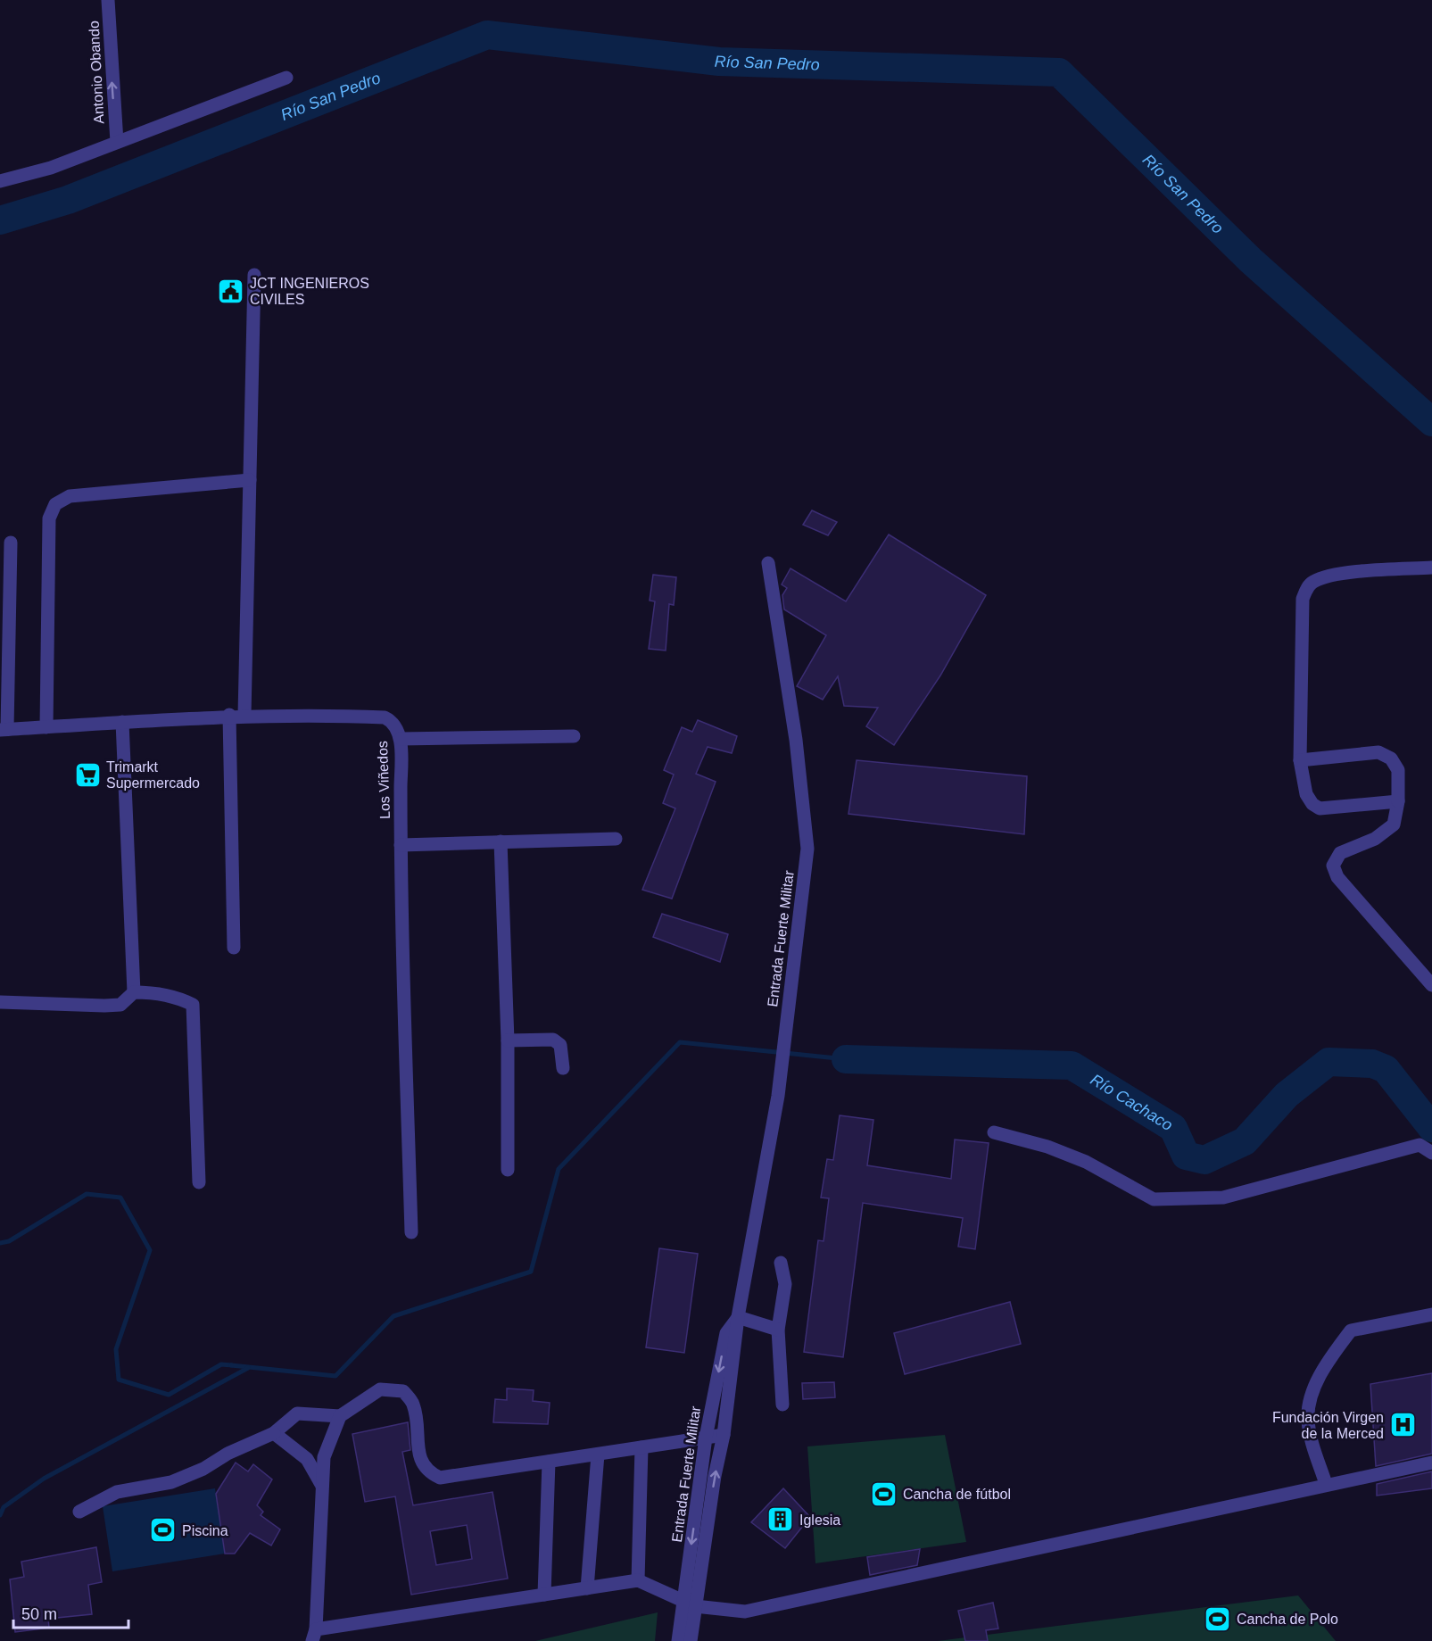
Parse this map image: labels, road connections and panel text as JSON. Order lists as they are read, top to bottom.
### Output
{
  "streets": {
    "street": ["Antonio Obando", "Los Viñedos", "Entrada Fuerte Militar"]
  },
  "one_way": ["Antonio Obando"],
  "water": ["Río San Pedro", "Río Cachaco"],
  "places": {
    "public building": ["JCT INGENIEROS CIVILES"],
    "supermarket": ["Trimarkt Supermercado"],
    "hospital": ["Fundación Virgen de la Merced"],
    "sports": ["Cancha de fútbol", "Piscina", "Cancha de Polo"],
    "building": ["Iglesia"]
  },
  "scale_bar": "50 m"
}
